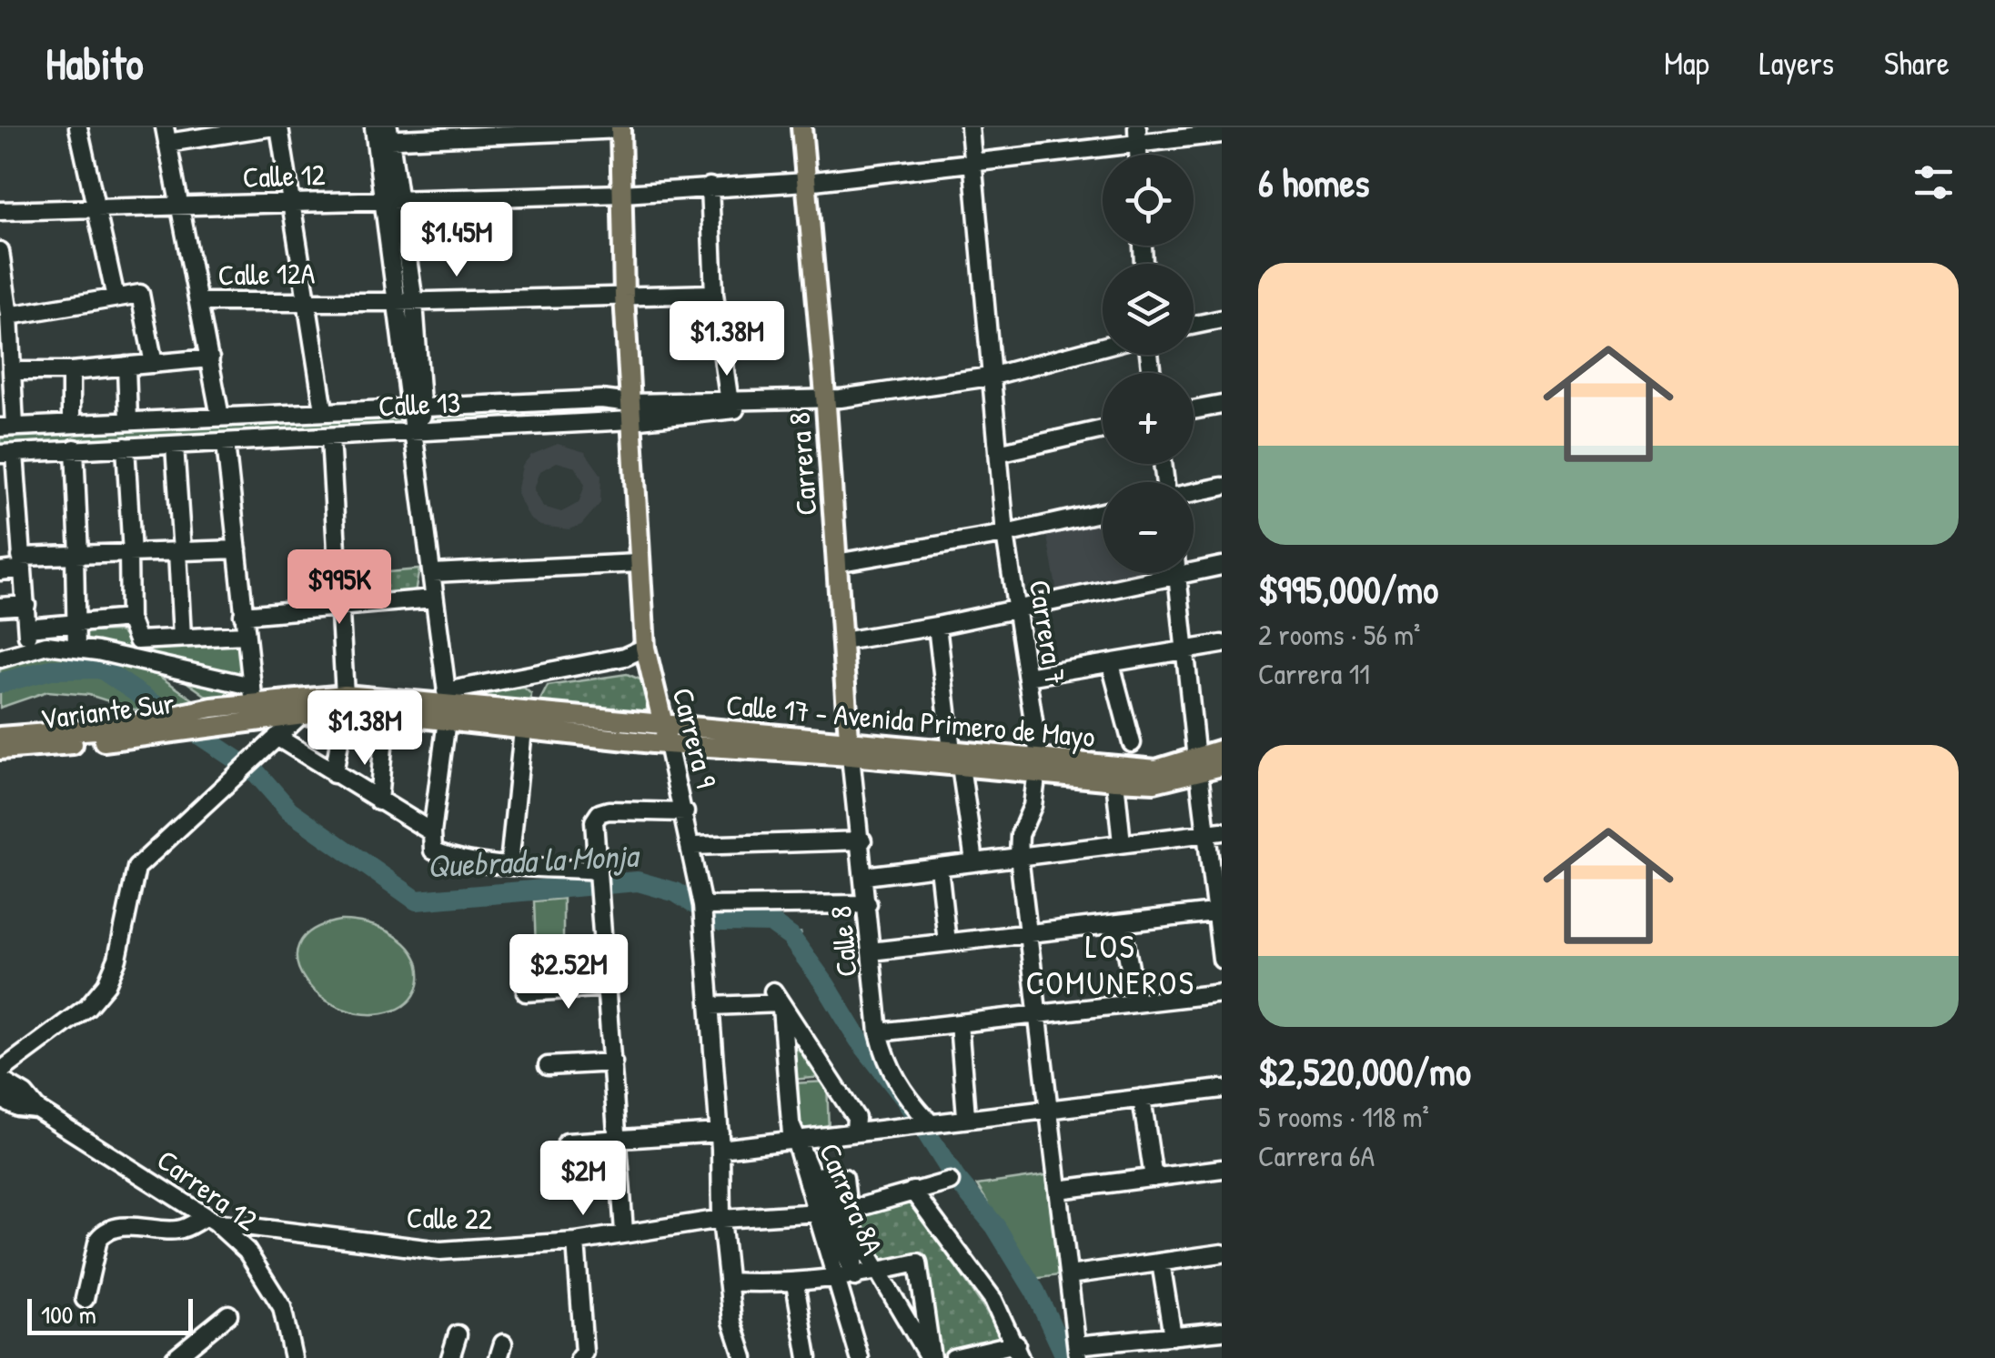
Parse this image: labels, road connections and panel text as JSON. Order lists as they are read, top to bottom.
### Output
{
  "streets": {
    "main road": [
      "Carrera 8",
      "Variante Sur",
      "Calle 17 - Avenida Primero de Mayo",
      "Carrera 9"
    ],
    "street": [
      "Calle 12",
      "Calle 12A",
      "Calle 13",
      "Carrera 7",
      "Calle 8",
      "Carrera 12",
      "Carrera 8A",
      "Calle 22"
    ]
  },
  "crossings": [
    ["Calle 12", "Carrera 8"],
    ["Calle 12", "Carrera 7"],
    ["Calle 12", "Carrera 9"],
    ["Calle 12A", "Carrera 9"],
    ["Calle 13", "Carrera 8"],
    ["Calle 13", "Carrera 7"],
    ["Calle 13", "Carrera 9"],
    ["Carrera 8", "Calle 17 - Avenida Primero de Mayo"],
    ["Carrera 8", "Calle 8"],
    ["Carrera 7", "Calle 17 - Avenida Primero de Mayo"],
    ["Variante Sur", "Calle 17 - Avenida Primero de Mayo"],
    ["Calle 17 - Avenida Primero de Mayo", "Carrera 9"],
    ["Calle 17 - Avenida Primero de Mayo", "Calle 8"],
    ["Carrera 9", "Calle 22"],
    ["Carrera 12", "Calle 22"],
    ["Carrera 8A", "Calle 22"]
  ],
  "districts": ["LOS COMUNEROS"],
  "water": ["Quebrada la Monja"],
  "scale_bar": "100 m",
  "page": {
    "header": "Habito",
    "nav": ["Map", "Layers", "Share"],
    "heading": "6 homes",
    "map_buttons": ["+", "−"],
    "price": [
      "$1.45M",
      "$1.38M",
      "$995K",
      "$1.38M",
      "$2.52M",
      "$2M"
    ],
    "list": [
      {
        "name": "$995,000/mo",
        "note": "2 rooms · 56 m² · Carrera 11"
      },
      {
        "name": "$2,520,000/mo",
        "note": "5 rooms · 118 m² · Carrera 6A"
      }
    ],
    "scale": "100 m"
  }
}
